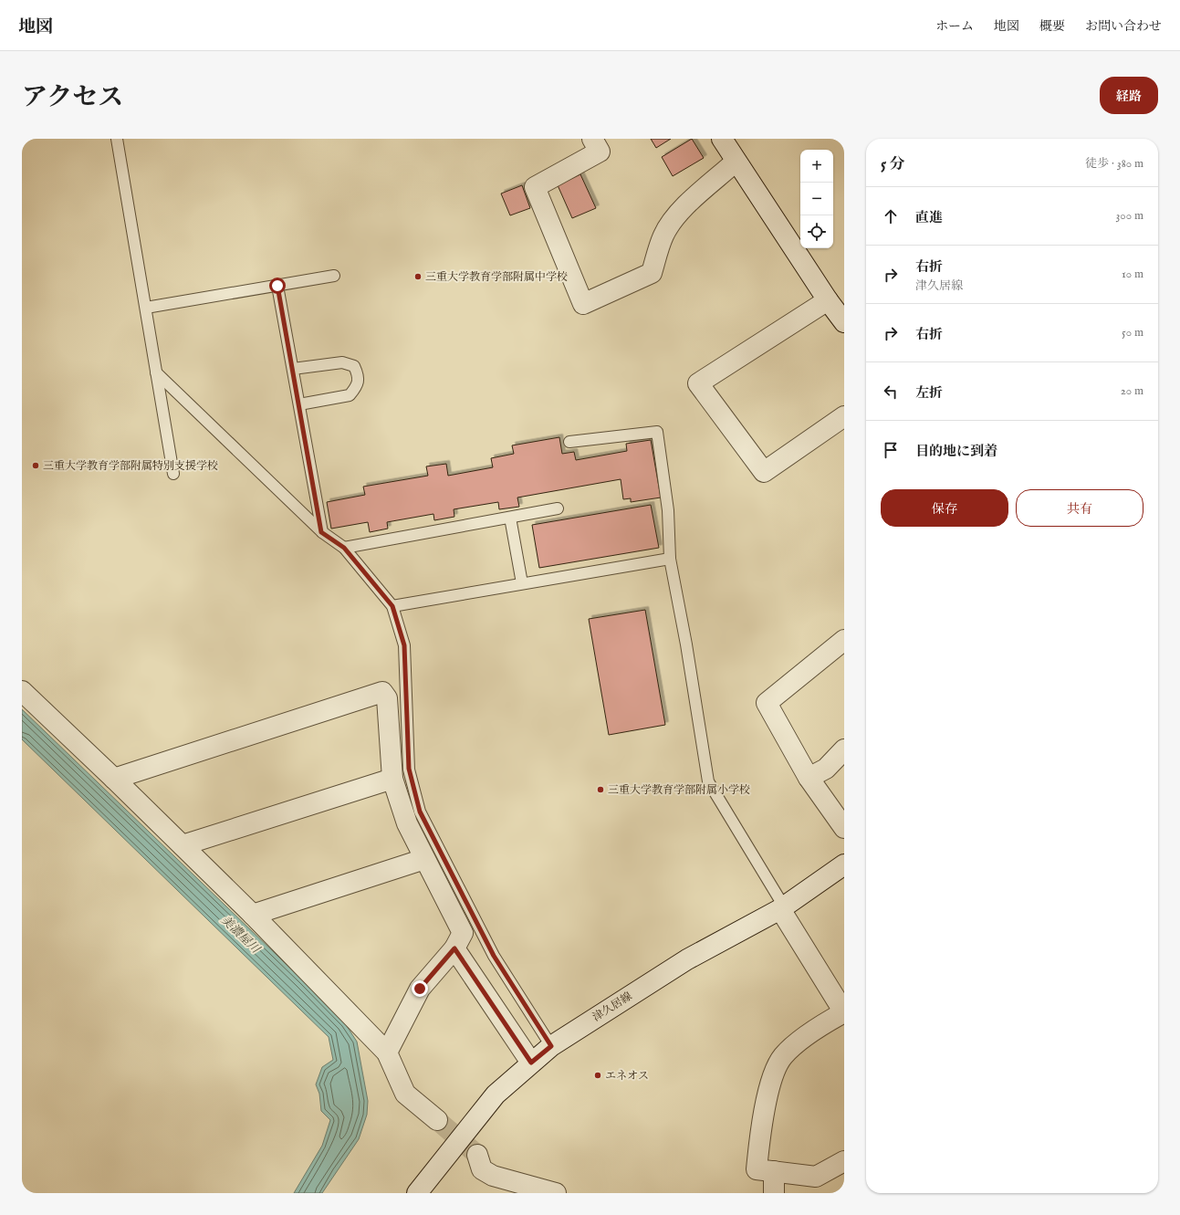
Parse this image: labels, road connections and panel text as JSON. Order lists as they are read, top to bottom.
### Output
{
  "streets": {
    "street": ["津久居線"]
  },
  "water": ["美濃屋川"],
  "places": [
    "三重大学教育学部附属中学校",
    "三重大学教育学部附属特別支援学校",
    "三重大学教育学部附属小学校",
    "エネオス"
  ],
  "page": {
    "header": "地図",
    "nav": [
      "ホーム",
      "地図",
      "概要",
      "お問い合わせ"
    ],
    "title": "アクセス",
    "buttons": [
      "経路",
      ["保存", "共有"]
    ],
    "heading": ["5 分", "徒歩 · 380 m"],
    "map_buttons": ["+", "−"],
    "list": [
      ["直進", "300 m"],
      ["右折", "津久居線", "10 m"],
      ["右折", "50 m"],
      ["左折", "20 m"],
      "目的地に到着"
    ]
  }
}
